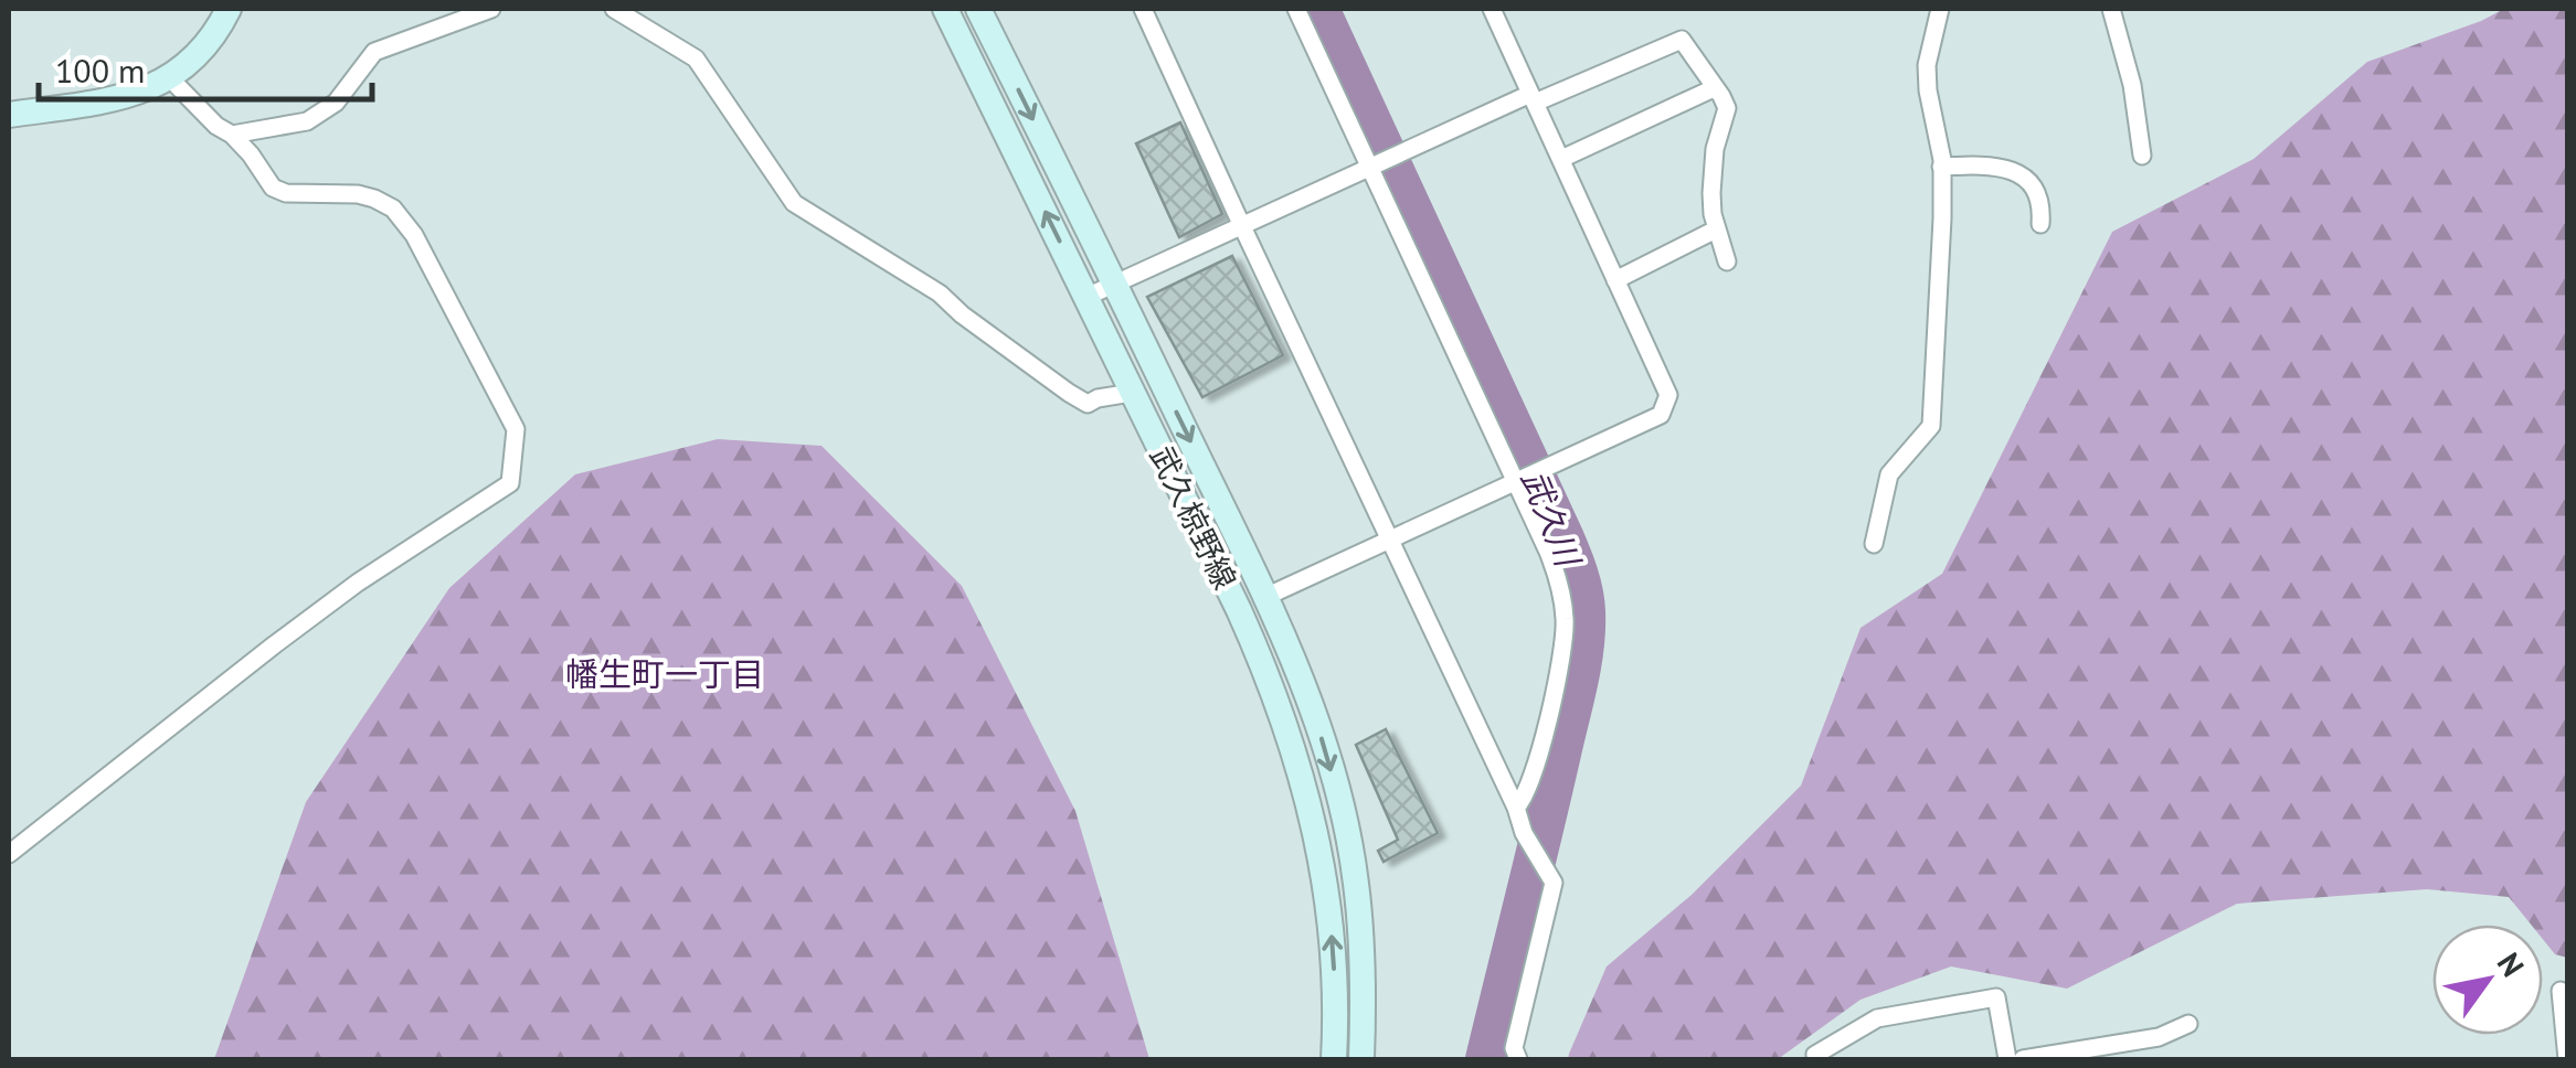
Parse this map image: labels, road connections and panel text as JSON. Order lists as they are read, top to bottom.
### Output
{
  "streets": {
    "main road": ["武久椋野線"]
  },
  "districts": ["幡生町一丁目"],
  "water": ["武久川"],
  "scale_bar": "100 m",
  "north": "top right"
}
